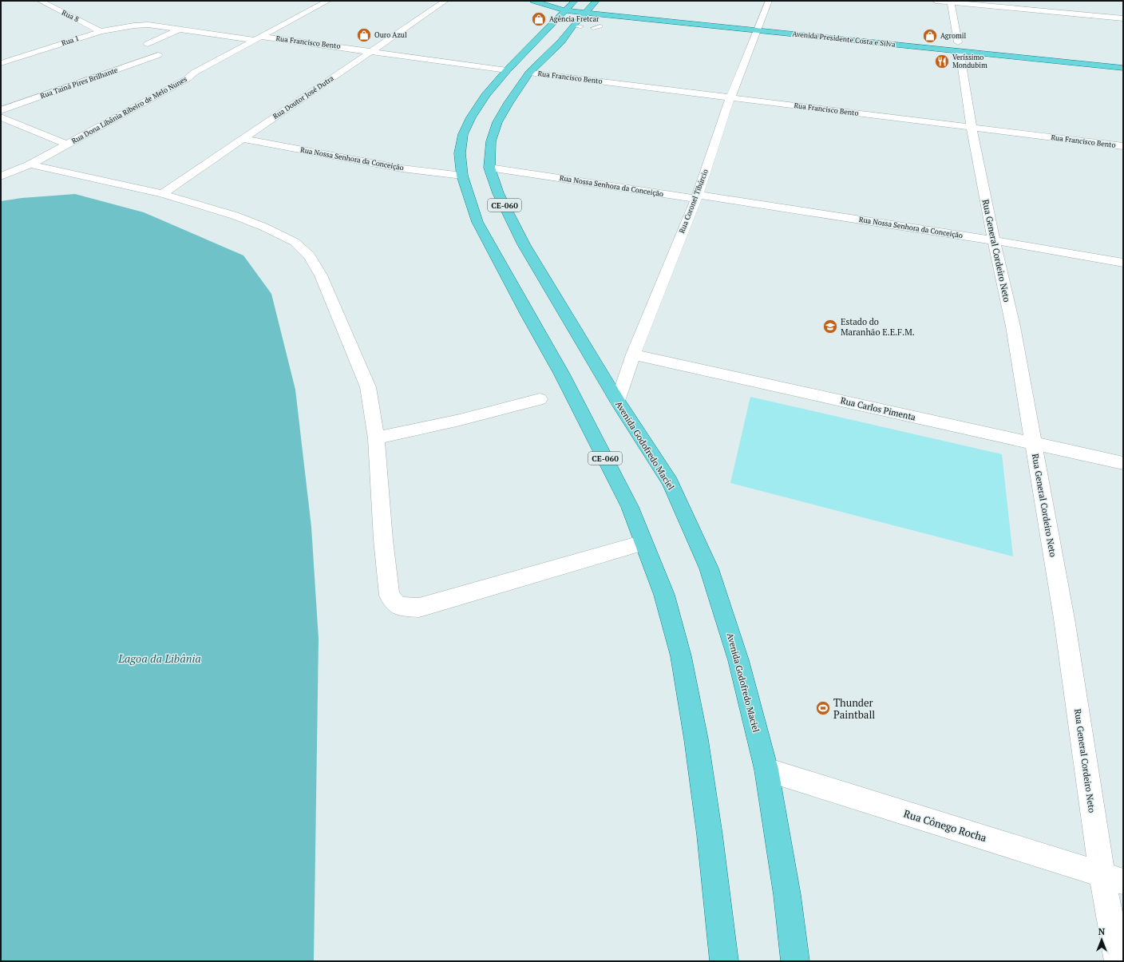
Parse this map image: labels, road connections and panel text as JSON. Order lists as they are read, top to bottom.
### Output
{
  "streets": {
    "main road": ["Avenida Presidente Costa e Silva", "CE-060", "Avenida Godofredo Maciel"],
    "street": [
      "Rua 8",
      "Rua 1",
      "Rua Francisco Bento",
      "Rua Tainá Pires Brilhante",
      "Rua Doutor José Dutra",
      "Rua Dona Libânia Ribeiro de Melo Nunes",
      "Rua Nossa Senhora da Conceição",
      "Rua Coronel Tibúrcio",
      "Rua General Cordeiro Neto",
      "Rua Carlos Pimenta",
      "Rua Cônego Rocha"
    ]
  },
  "crossings": [
    ["Rua 8", "Rua 1"],
    ["Avenida Presidente Costa e Silva", "Rua Coronel Tibúrcio"],
    ["Avenida Presidente Costa e Silva", "CE-060"],
    ["Avenida Presidente Costa e Silva", "Rua General Cordeiro Neto"],
    ["Avenida Presidente Costa e Silva", "Avenida Godofredo Maciel"],
    ["Rua 1", "Rua Francisco Bento"],
    ["Rua Francisco Bento", "Rua Doutor José Dutra"],
    ["Rua Francisco Bento", "Rua Dona Libânia Ribeiro de Melo Nunes"],
    ["Rua Francisco Bento", "Rua Coronel Tibúrcio"],
    ["Rua Francisco Bento", "CE-060"],
    ["Rua Francisco Bento", "Rua General Cordeiro Neto"],
    ["Rua Francisco Bento", "Avenida Godofredo Maciel"],
    ["Rua Doutor José Dutra", "Rua Nossa Senhora da Conceição"],
    ["Rua Nossa Senhora da Conceição", "Rua Coronel Tibúrcio"],
    ["Rua Nossa Senhora da Conceição", "CE-060"],
    ["Rua Nossa Senhora da Conceição", "Rua General Cordeiro Neto"],
    ["Rua Nossa Senhora da Conceição", "Avenida Godofredo Maciel"],
    ["Rua Coronel Tibúrcio", "Rua Carlos Pimenta"],
    ["Rua Coronel Tibúrcio", "Avenida Godofredo Maciel"],
    ["Rua General Cordeiro Neto", "Rua Carlos Pimenta"],
    ["Rua General Cordeiro Neto", "Rua Cônego Rocha"],
    ["Avenida Godofredo Maciel", "Rua Cônego Rocha"]
  ],
  "water": ["Lagoa da Libânia"],
  "places": {
    "shop": ["Agência Fretcar", "Ouro Azul", "Agromil"],
    "restaurant": ["Veríssimo Mondubim"],
    "school or university": ["Estado do Maranhão E.E.F.M."],
    "sports": ["Thunder Paintball"]
  },
  "north": "top"
}
